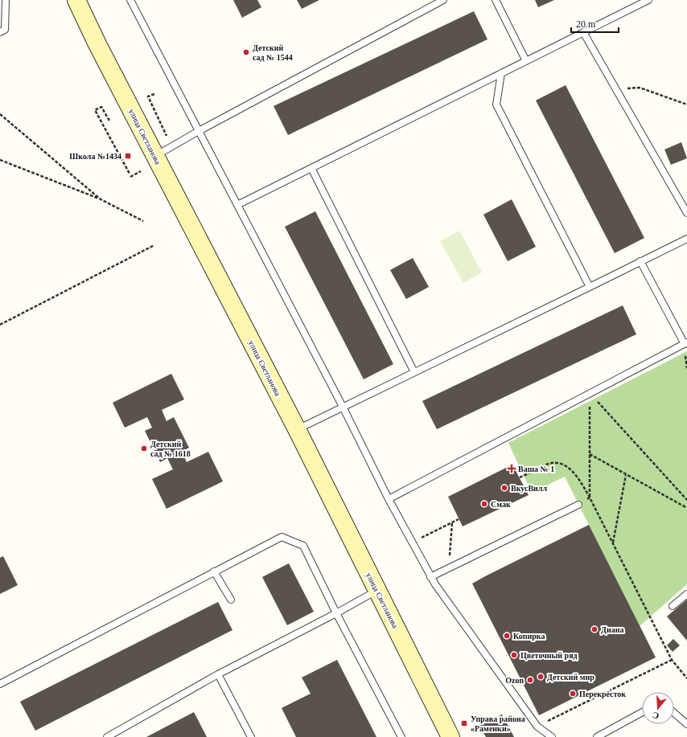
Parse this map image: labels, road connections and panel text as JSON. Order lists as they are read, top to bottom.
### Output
{
  "streets": {
    "street": ["улица Светланова"]
  },
  "places": {
    "other": [
      "Детский сад № 1544",
      "Детский сад № 1618",
      "ВкусВилл",
      "Смак",
      "Диана",
      "Копирка",
      "Цветочный ряд",
      "Детский мир",
      "Ozon",
      "Перекрёсток"
    ],
    "transit": ["Школа №1434", "Управа района «Раменки»"],
    "health": ["Ваша № 1"]
  },
  "scale_bar": "20 m",
  "north": "bottom"
}
